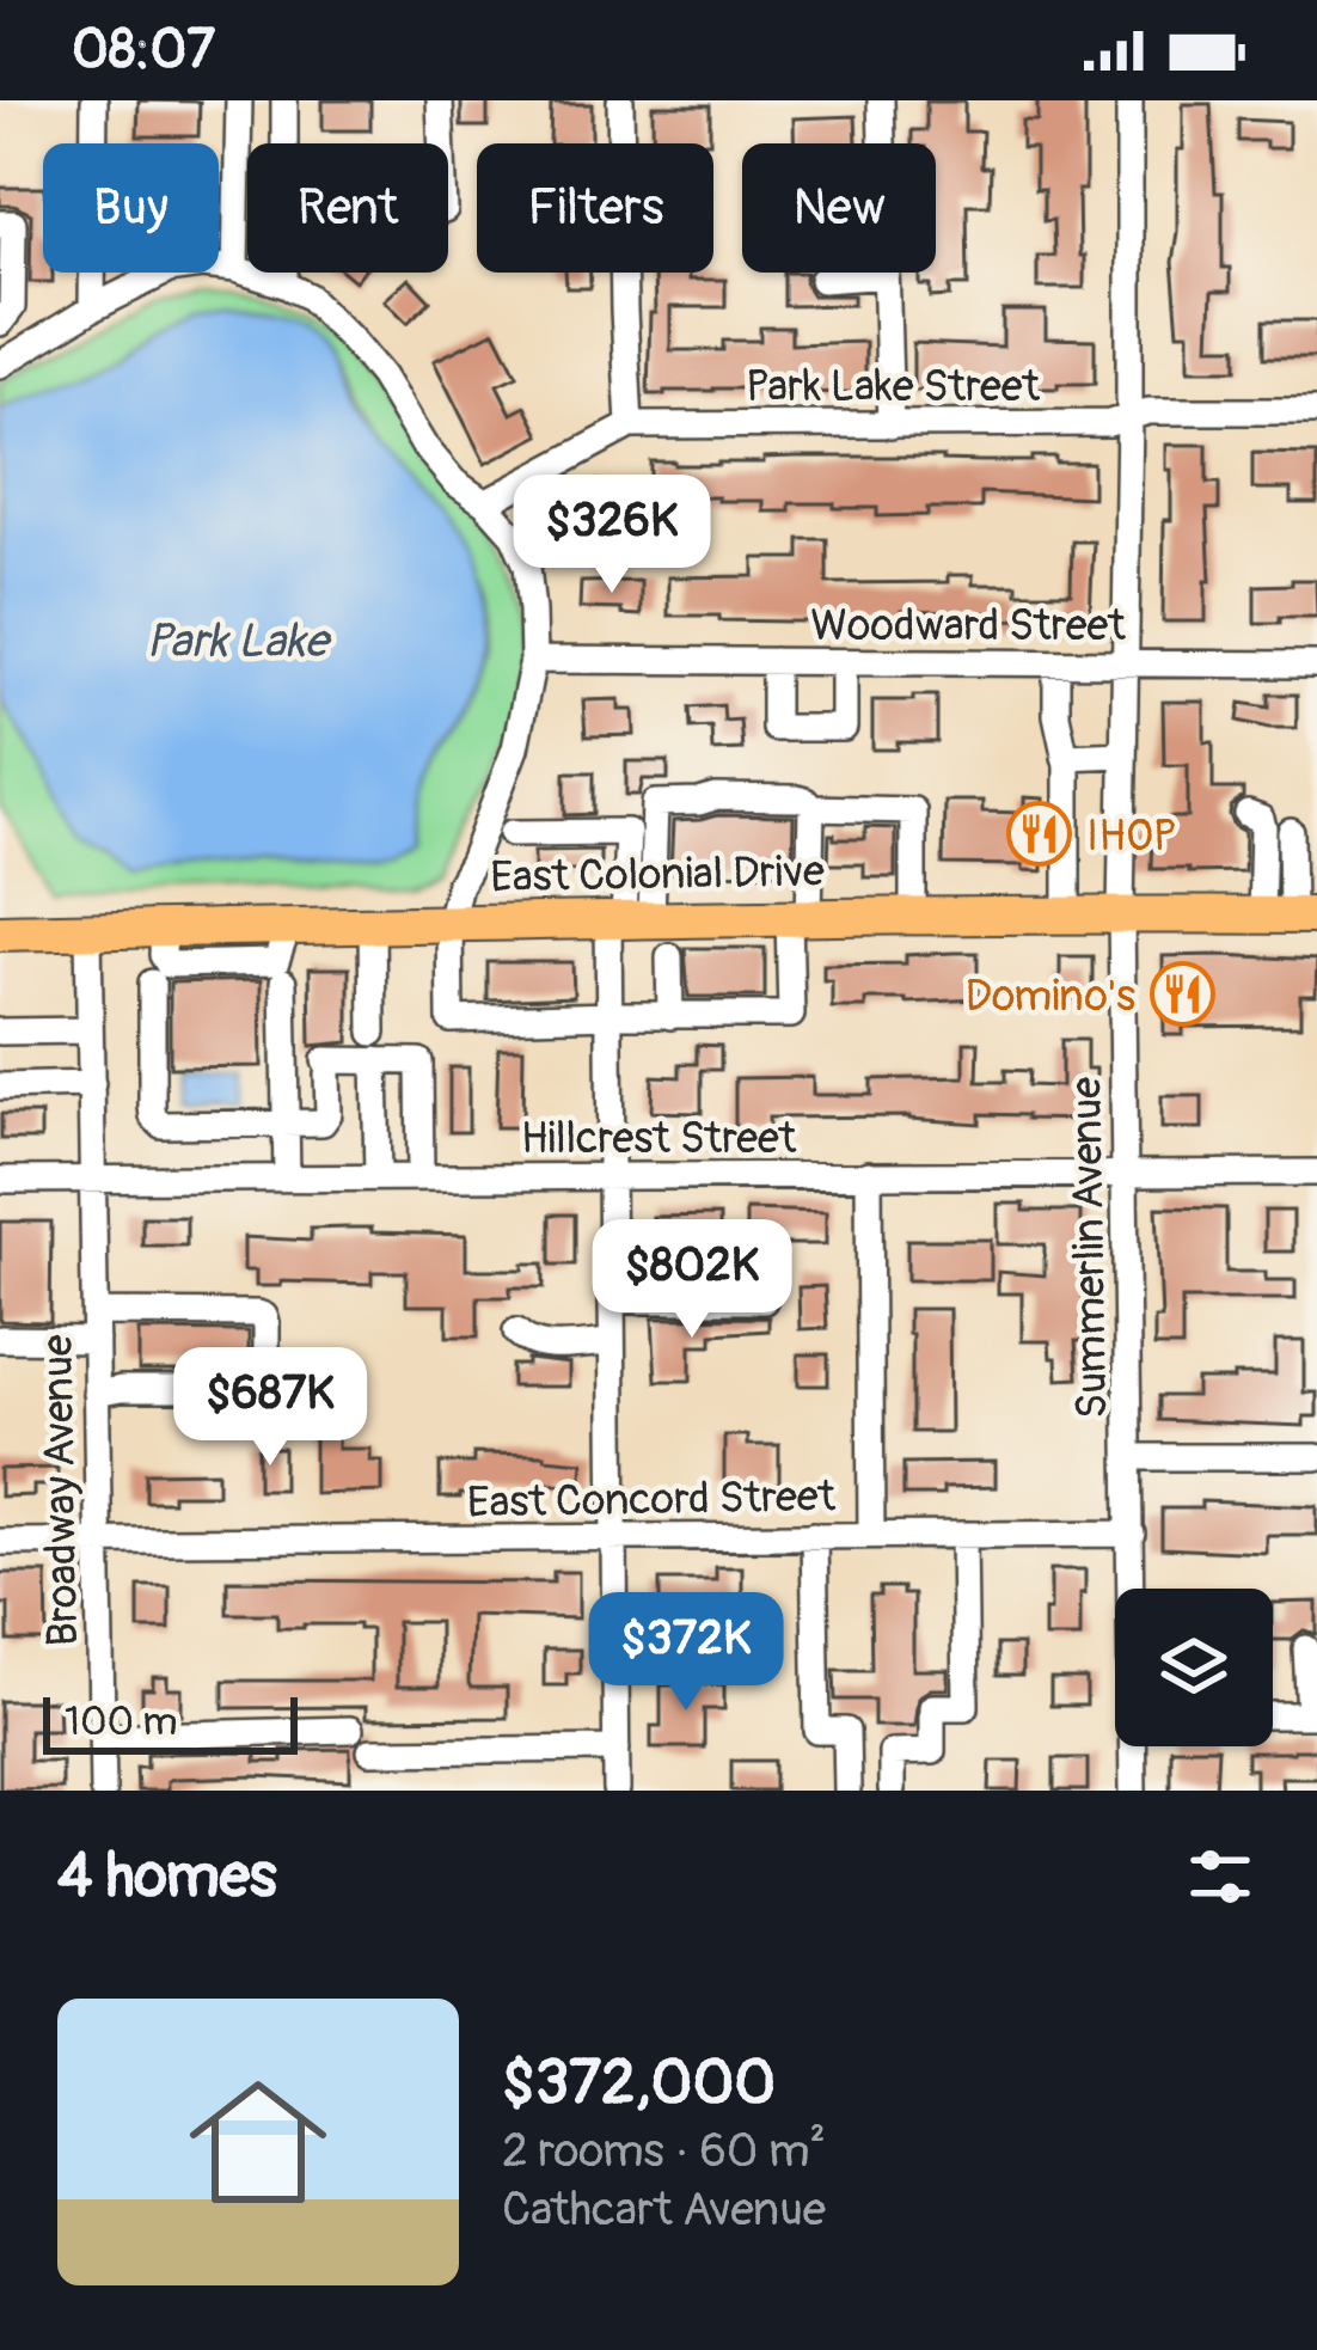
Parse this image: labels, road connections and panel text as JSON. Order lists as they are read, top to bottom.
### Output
{
  "streets": {
    "highway": ["East Colonial Drive"],
    "street": [
      "Park Lake Street",
      "Woodward Street",
      "Hillcrest Street",
      "Summerlin Avenue",
      "Broadway Avenue",
      "East Concord Street"
    ]
  },
  "crossings": [
    ["Park Lake Street", "Summerlin Avenue"],
    ["Woodward Street", "Summerlin Avenue"],
    ["East Colonial Drive", "Summerlin Avenue"],
    ["East Colonial Drive", "Broadway Avenue"],
    ["Hillcrest Street", "Summerlin Avenue"],
    ["Hillcrest Street", "Broadway Avenue"],
    ["Summerlin Avenue", "East Concord Street"],
    ["Broadway Avenue", "East Concord Street"]
  ],
  "water": ["Park Lake"],
  "places": {
    "restaurant": ["IHOP", "Domino's"]
  },
  "scale_bar": "100 m",
  "page": {
    "status": "08:07",
    "chip": [
      "Buy",
      "Rent",
      "Filters",
      "New"
    ],
    "price": [
      "$326K",
      "$802K",
      "$687K",
      "$372K"
    ],
    "scale": "100 m",
    "heading": "4 homes",
    "list": [
      {
        "name": "$372,000",
        "note": "2 rooms · 60 m² · Cathcart Avenue"
      }
    ]
  }
}
